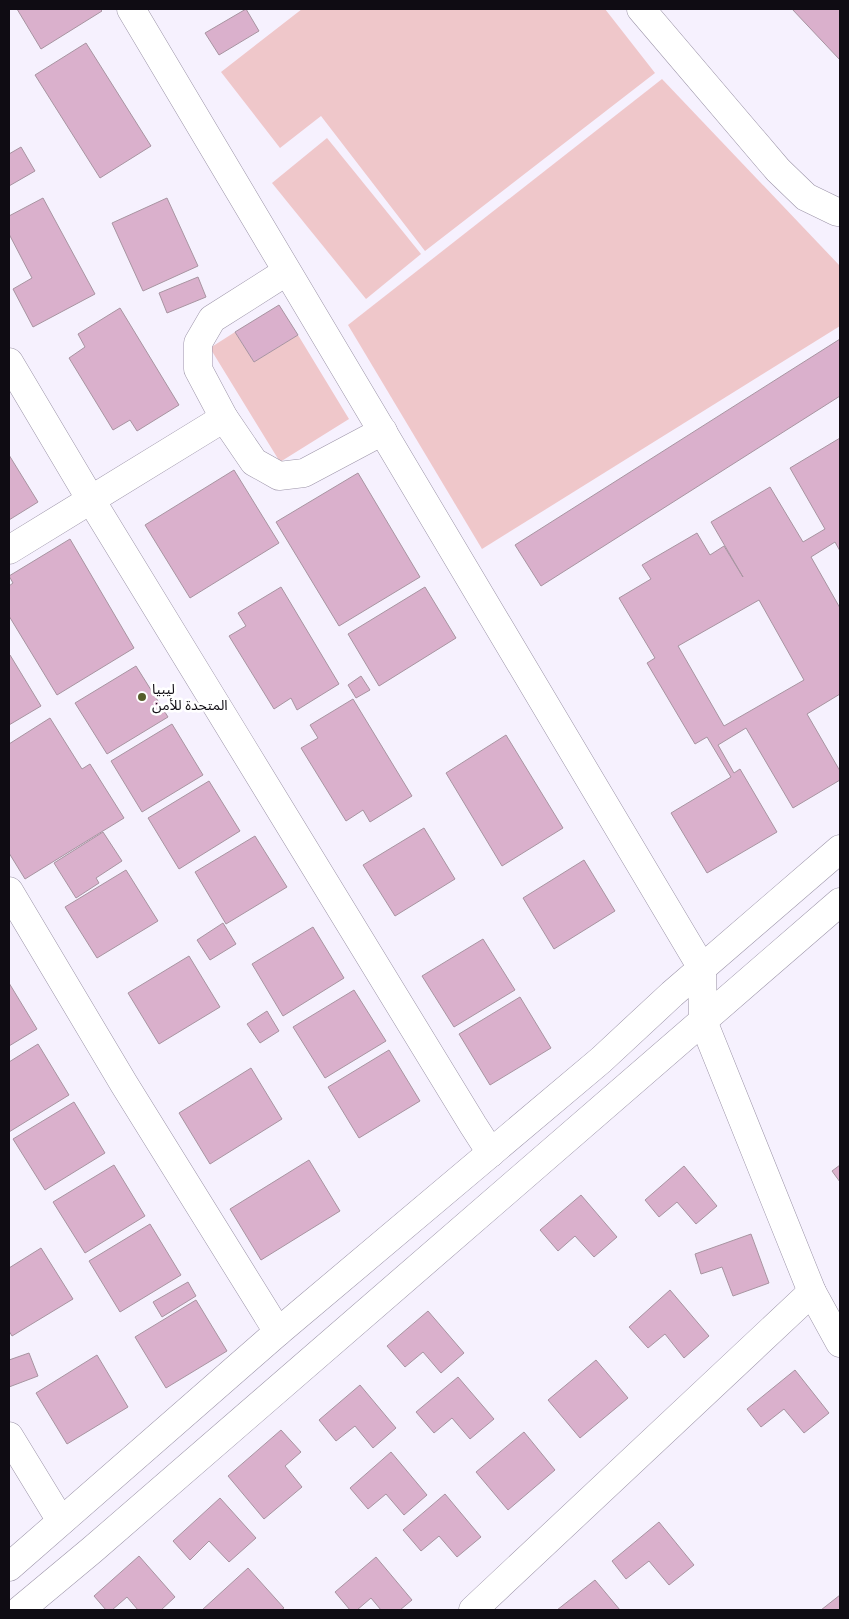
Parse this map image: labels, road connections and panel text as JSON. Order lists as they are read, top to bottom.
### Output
{
  "places": ["ليبيا المتحدة للأمن"]
}
